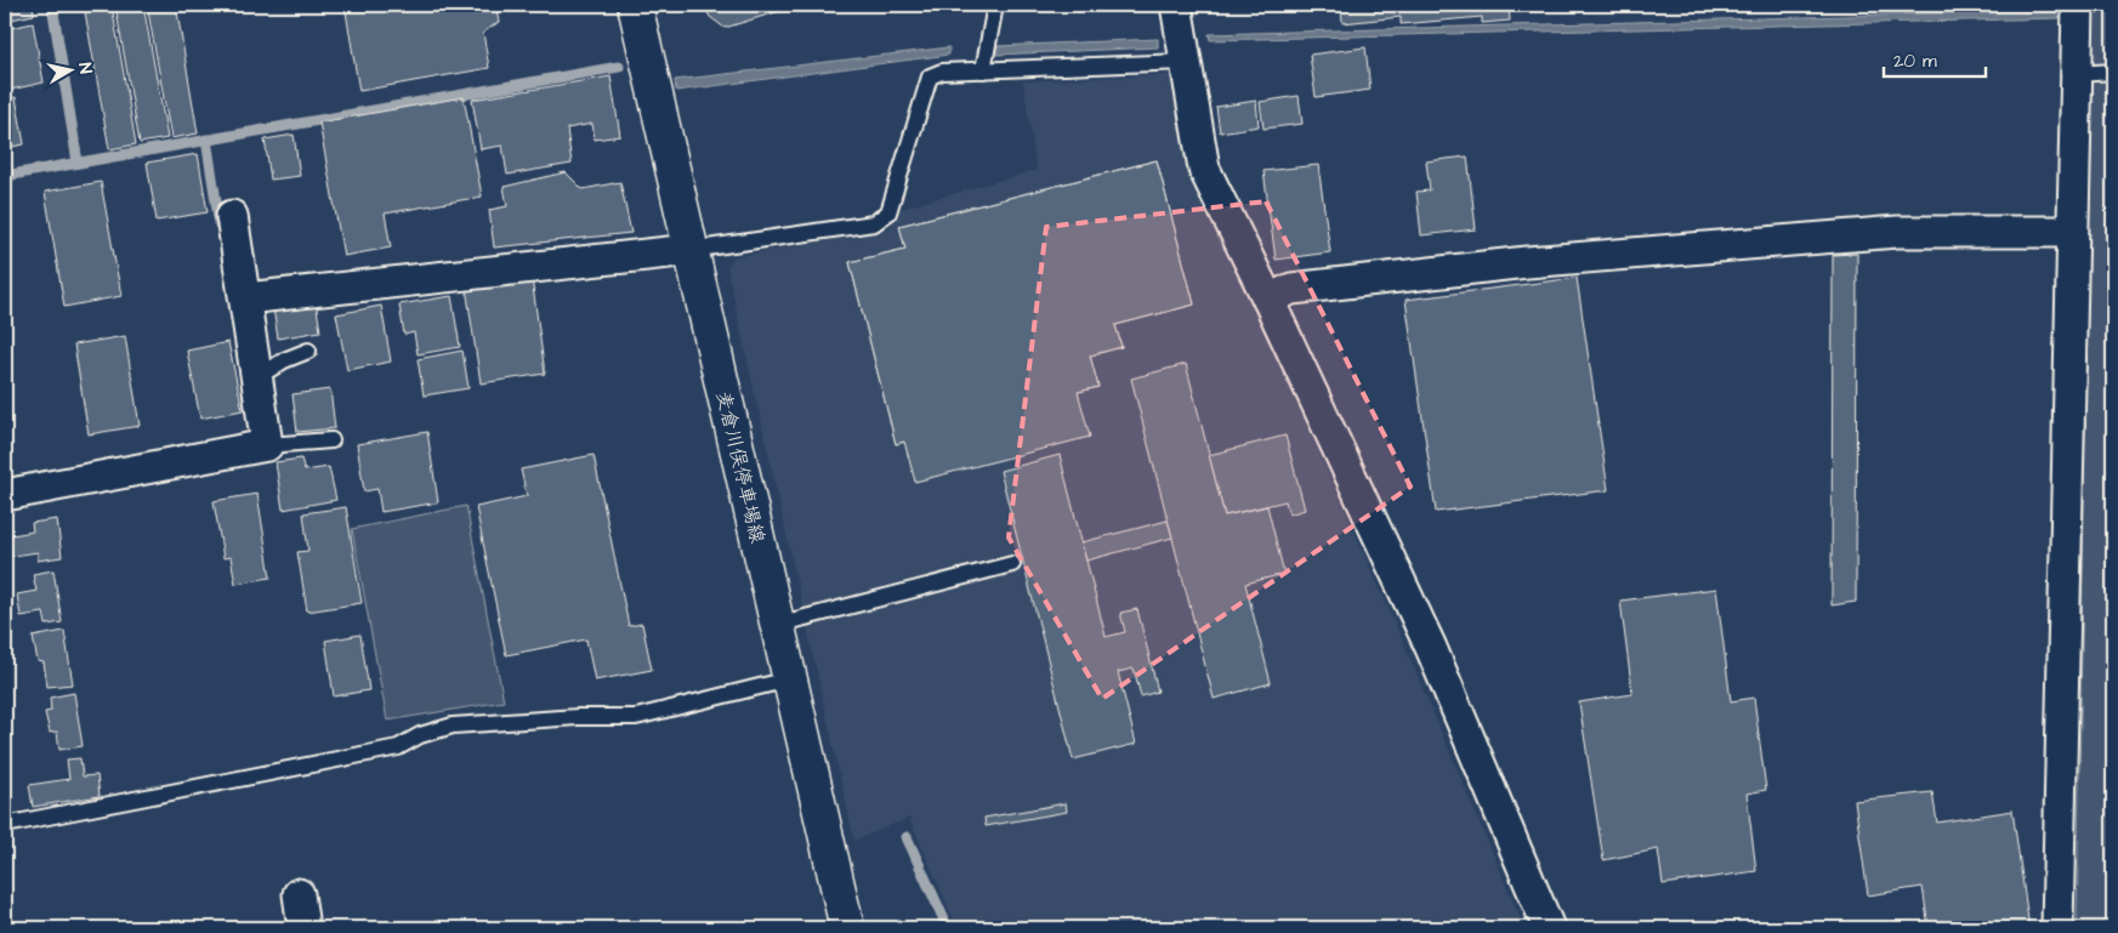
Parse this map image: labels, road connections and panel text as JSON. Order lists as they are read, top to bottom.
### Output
{
  "streets": {
    "main road": ["麦倉川俣停車場線"]
  },
  "scale_bar": "20 m",
  "north": "right"
}
